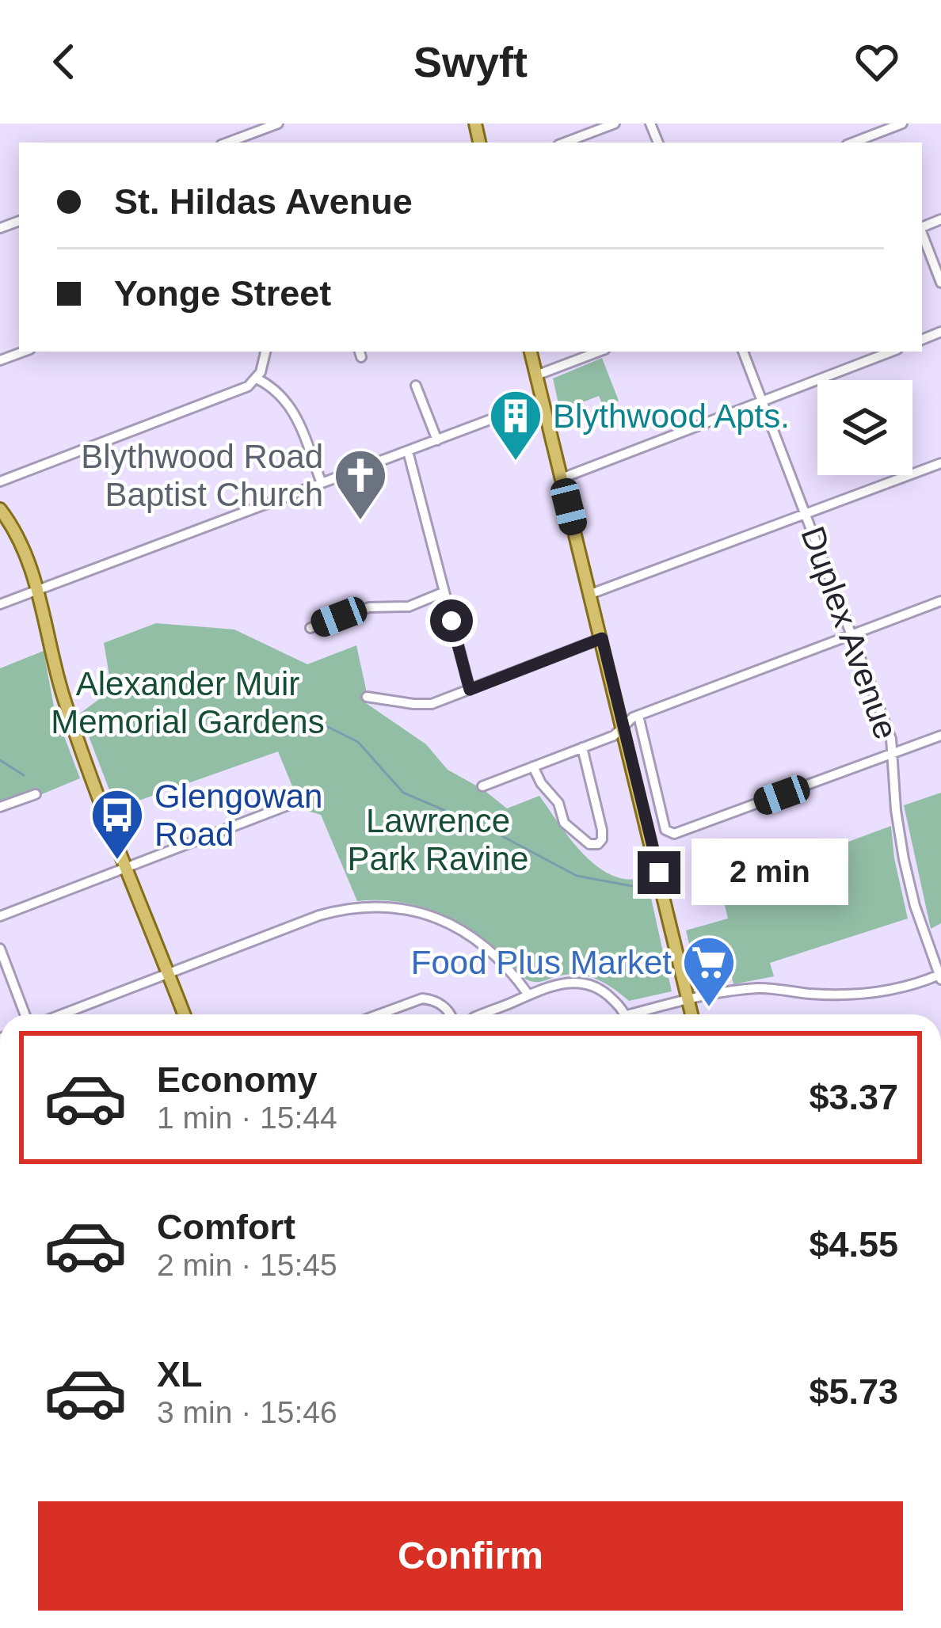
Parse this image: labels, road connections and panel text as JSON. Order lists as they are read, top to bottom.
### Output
{
  "streets": {
    "street": ["Duplex Avenue"]
  },
  "parks": ["Alexander Muir Memorial Gardens", "Lawrence Park Ravine"],
  "places": {
    "building": ["Blythwood Apts."],
    "church": ["Blythwood Road Baptist Church"],
    "bus stop": ["Glengowan Road"],
    "supermarket": ["Food Plus Market"]
  },
  "page": {
    "header": "Swyft",
    "banner": ["St. Hildas Avenue", "Yonge Street"],
    "bubble": "2 min",
    "list": [
      {
        "name": "Economy",
        "note": "1 min · 15:44",
        "value": "$3.37"
      },
      {
        "name": "Comfort",
        "note": "2 min · 15:45",
        "value": "$4.55"
      },
      {
        "name": "XL",
        "note": "3 min · 15:46",
        "value": "$5.73"
      }
    ],
    "buttons": "Confirm"
  }
}
